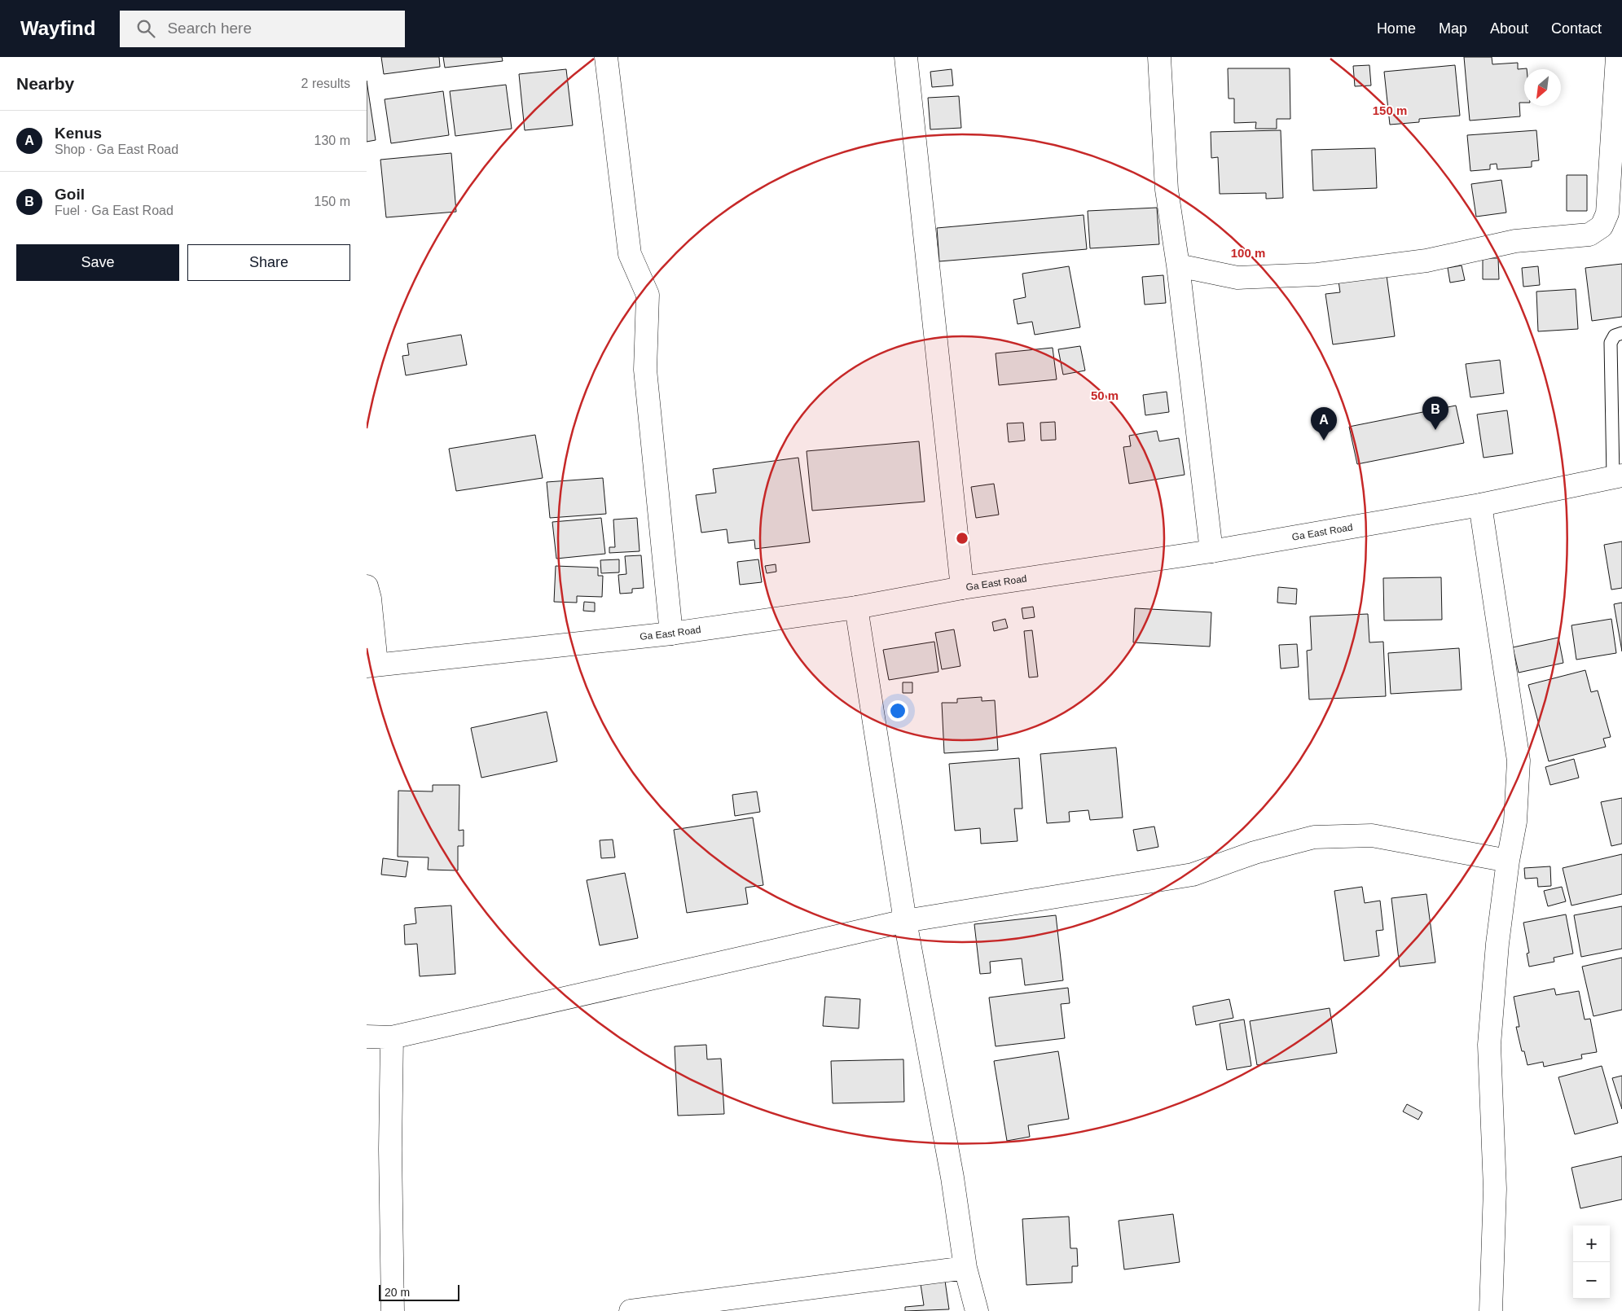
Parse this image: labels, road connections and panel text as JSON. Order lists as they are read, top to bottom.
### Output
{
  "streets": {
    "street": ["Ga East Road"]
  },
  "scale_bar": "20 m",
  "north": "bottom left",
  "page": {
    "header": "Wayfind",
    "search": "Search here",
    "nav": [
      "Home",
      "Map",
      "About",
      "Contact"
    ],
    "heading": ["Nearby", "2 results"],
    "list": [
      {
        "mark": "A",
        "name": "Kenus",
        "note": "Shop · Ga East Road",
        "value": "130 m"
      },
      {
        "mark": "B",
        "name": "Goil",
        "note": "Fuel · Ga East Road",
        "value": "150 m"
      }
    ],
    "buttons": ["Save", "Share"],
    "pins": ["B", "A"],
    "map_buttons": ["+", "−"],
    "scale": "20 m"
  },
  "rings": ["150 m", "100 m", "50 m"]
}
